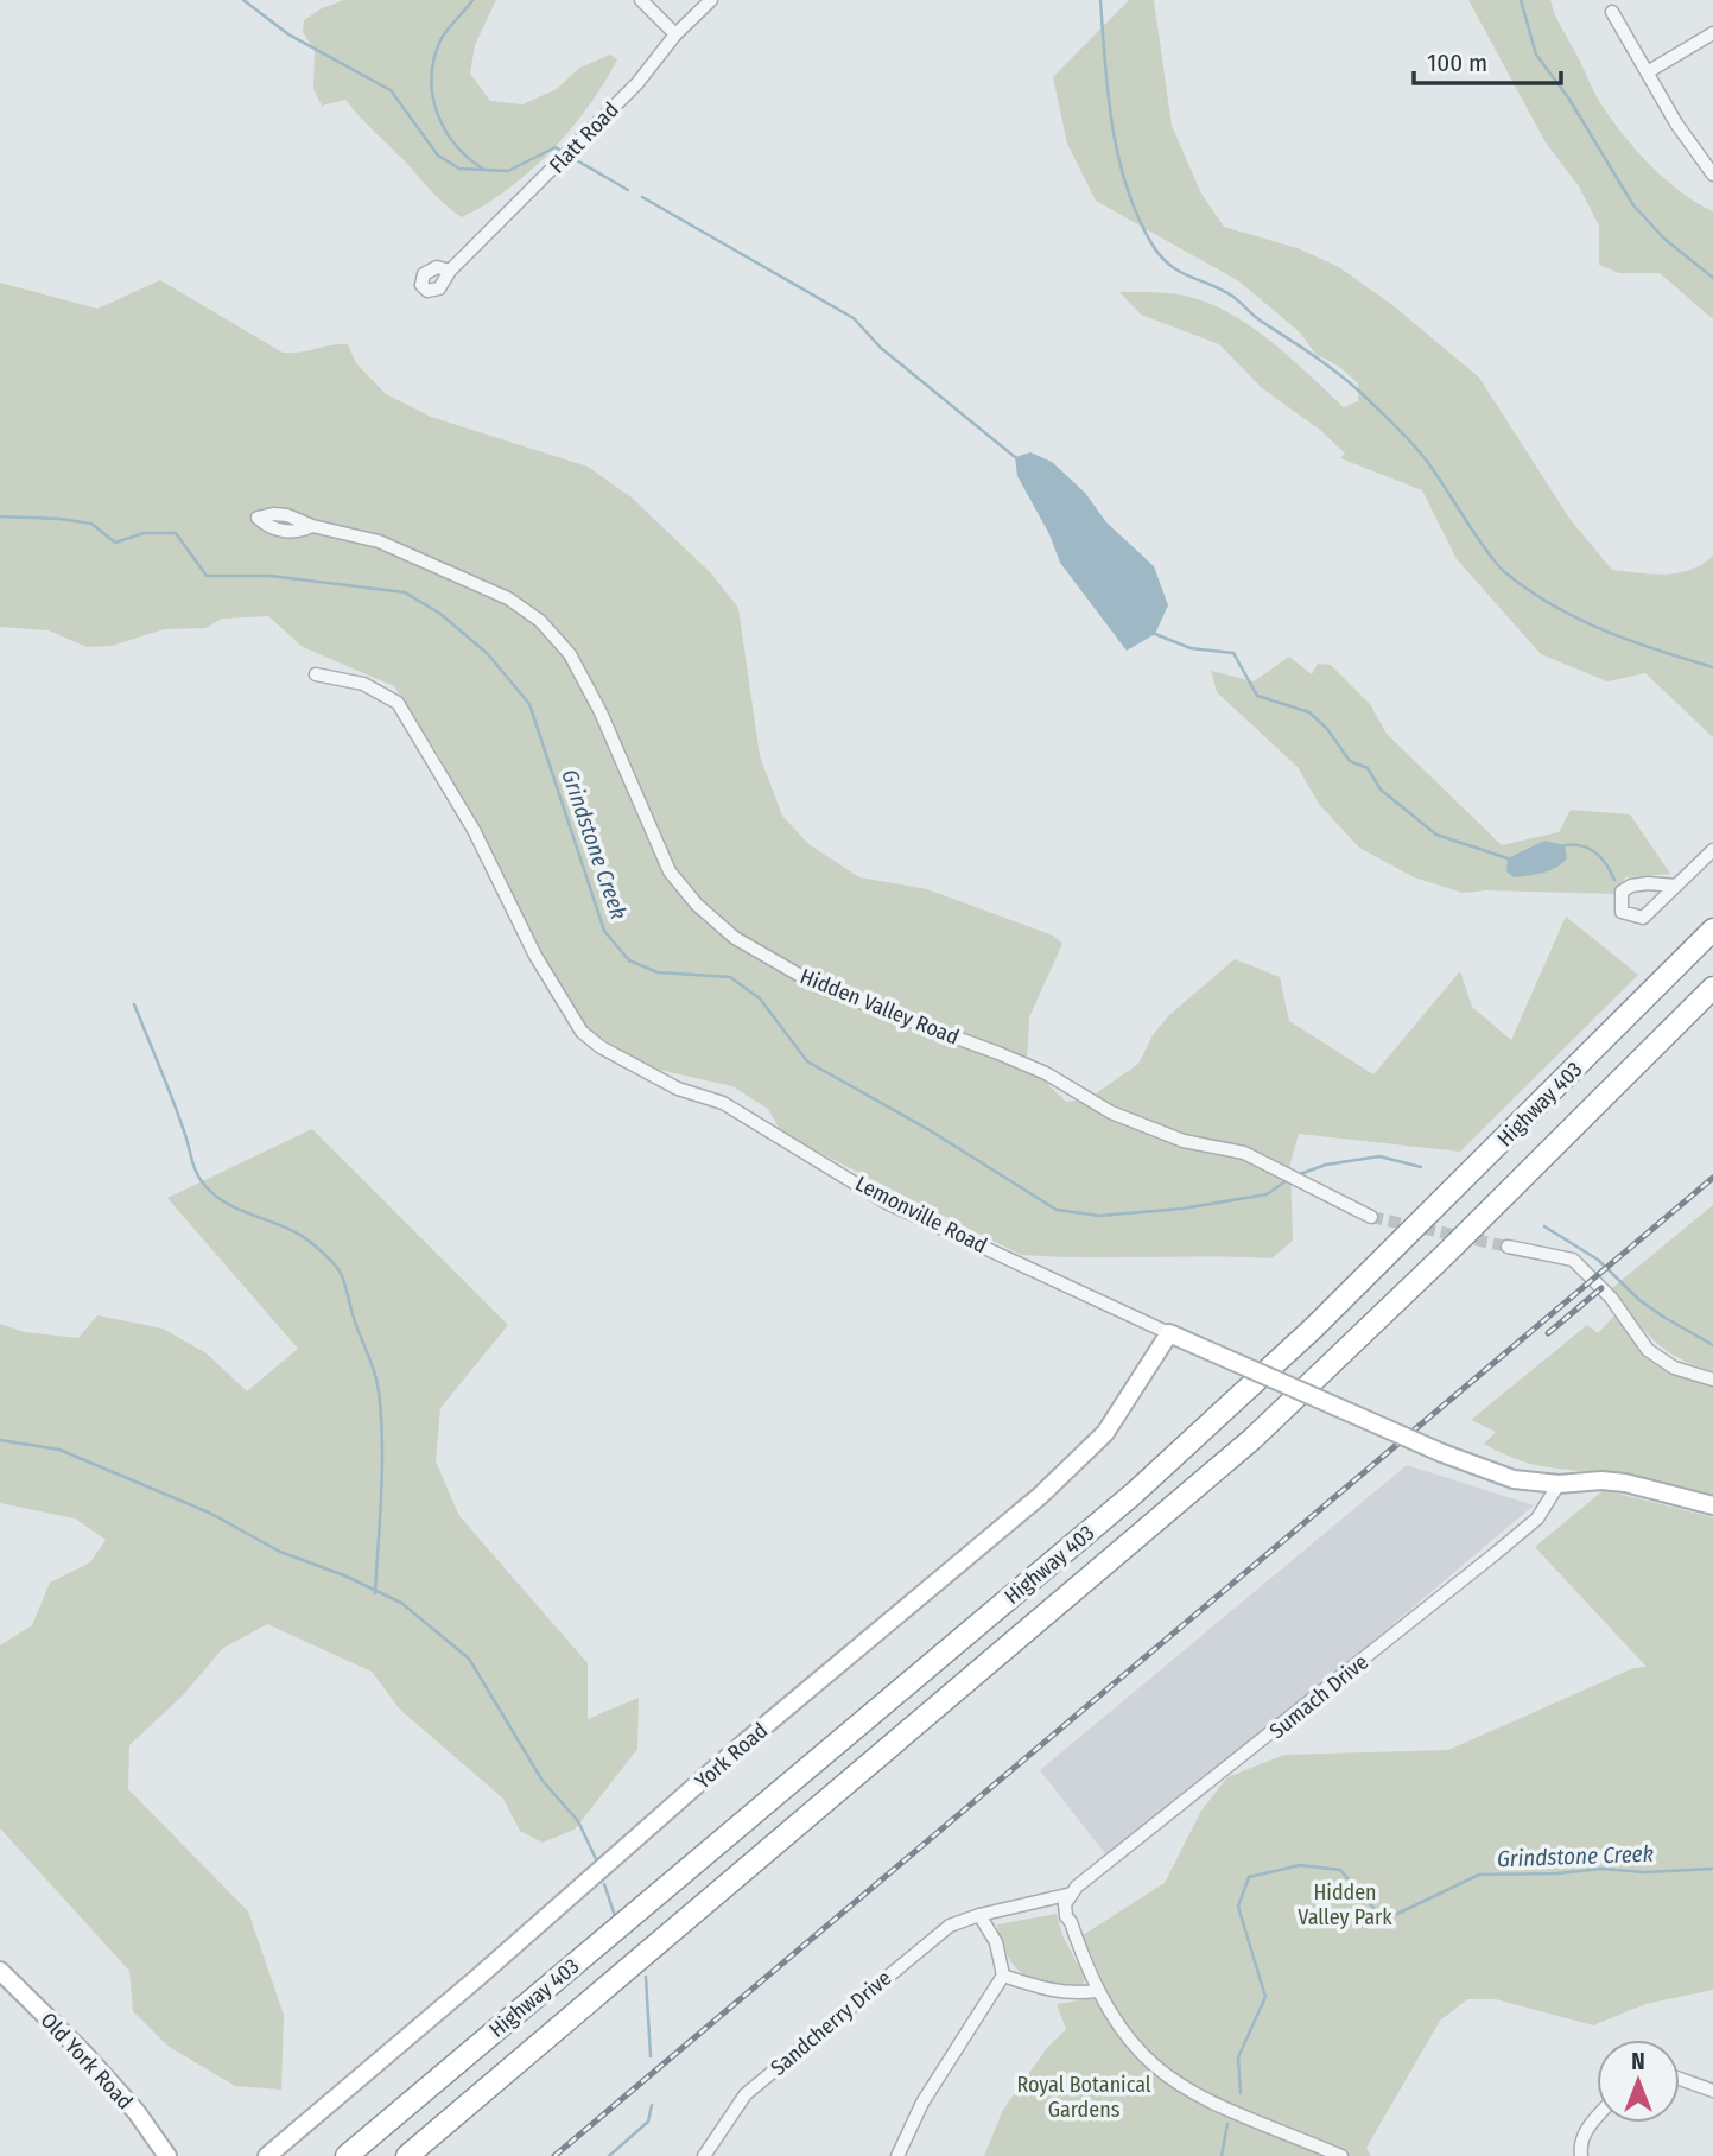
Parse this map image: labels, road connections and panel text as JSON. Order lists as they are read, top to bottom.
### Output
{
  "streets": {
    "highway": ["Highway 403"],
    "street": [
      "Flatt Road",
      "Hidden Valley Road",
      "Lemonville Road",
      "Sumach Drive",
      "York Road",
      "Sandcherry Drive",
      "Old York Road"
    ]
  },
  "crossings": [
    ["Lemonville Road", "Sumach Drive"],
    ["Lemonville Road", "York Road"],
    ["Sumach Drive", "Sandcherry Drive"]
  ],
  "water": ["Grindstone Creek"],
  "parks": ["Hidden Valley Park", "Royal Botanical Gardens"],
  "scale_bar": "100 m",
  "north": "top"
}
